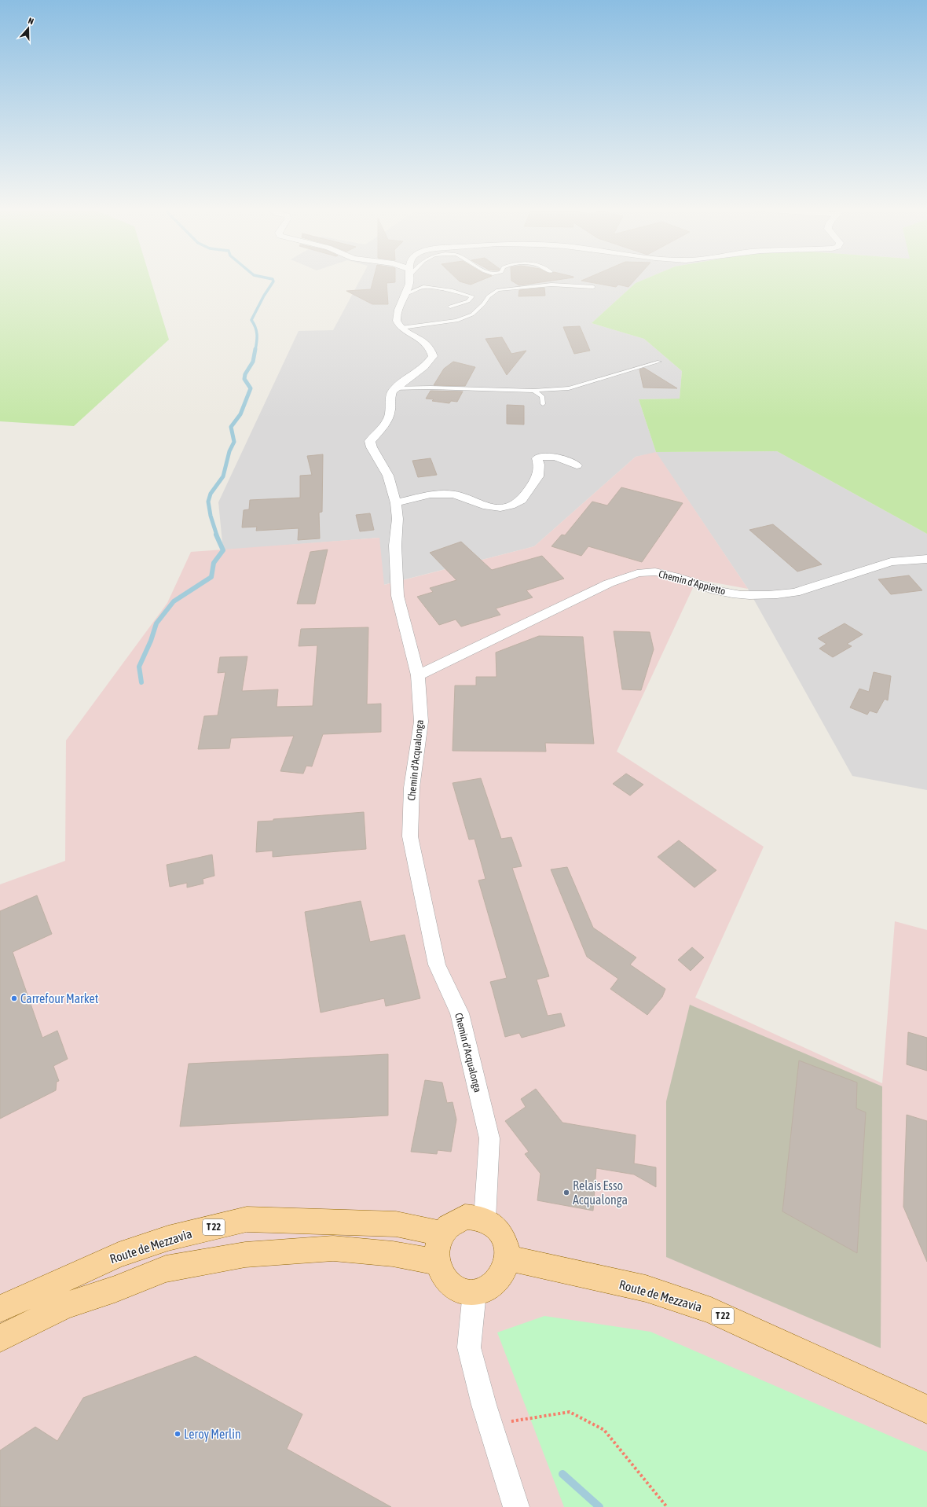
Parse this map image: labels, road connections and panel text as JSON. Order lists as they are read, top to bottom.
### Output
{
  "streets": {
    "main road": ["T 22", "Route de Mezzavia"],
    "street": ["Chemin d'Appietto", "Chemin d'Acqualonga"]
  },
  "crossings": [
    ["Chemin d'Appietto", "Chemin d'Acqualonga"],
    ["Chemin d'Acqualonga", "Route de Mezzavia"]
  ],
  "places": ["Carrefour Market", "Relais Esso Acqualonga", "Leroy Merlin"],
  "north": "top"
}
